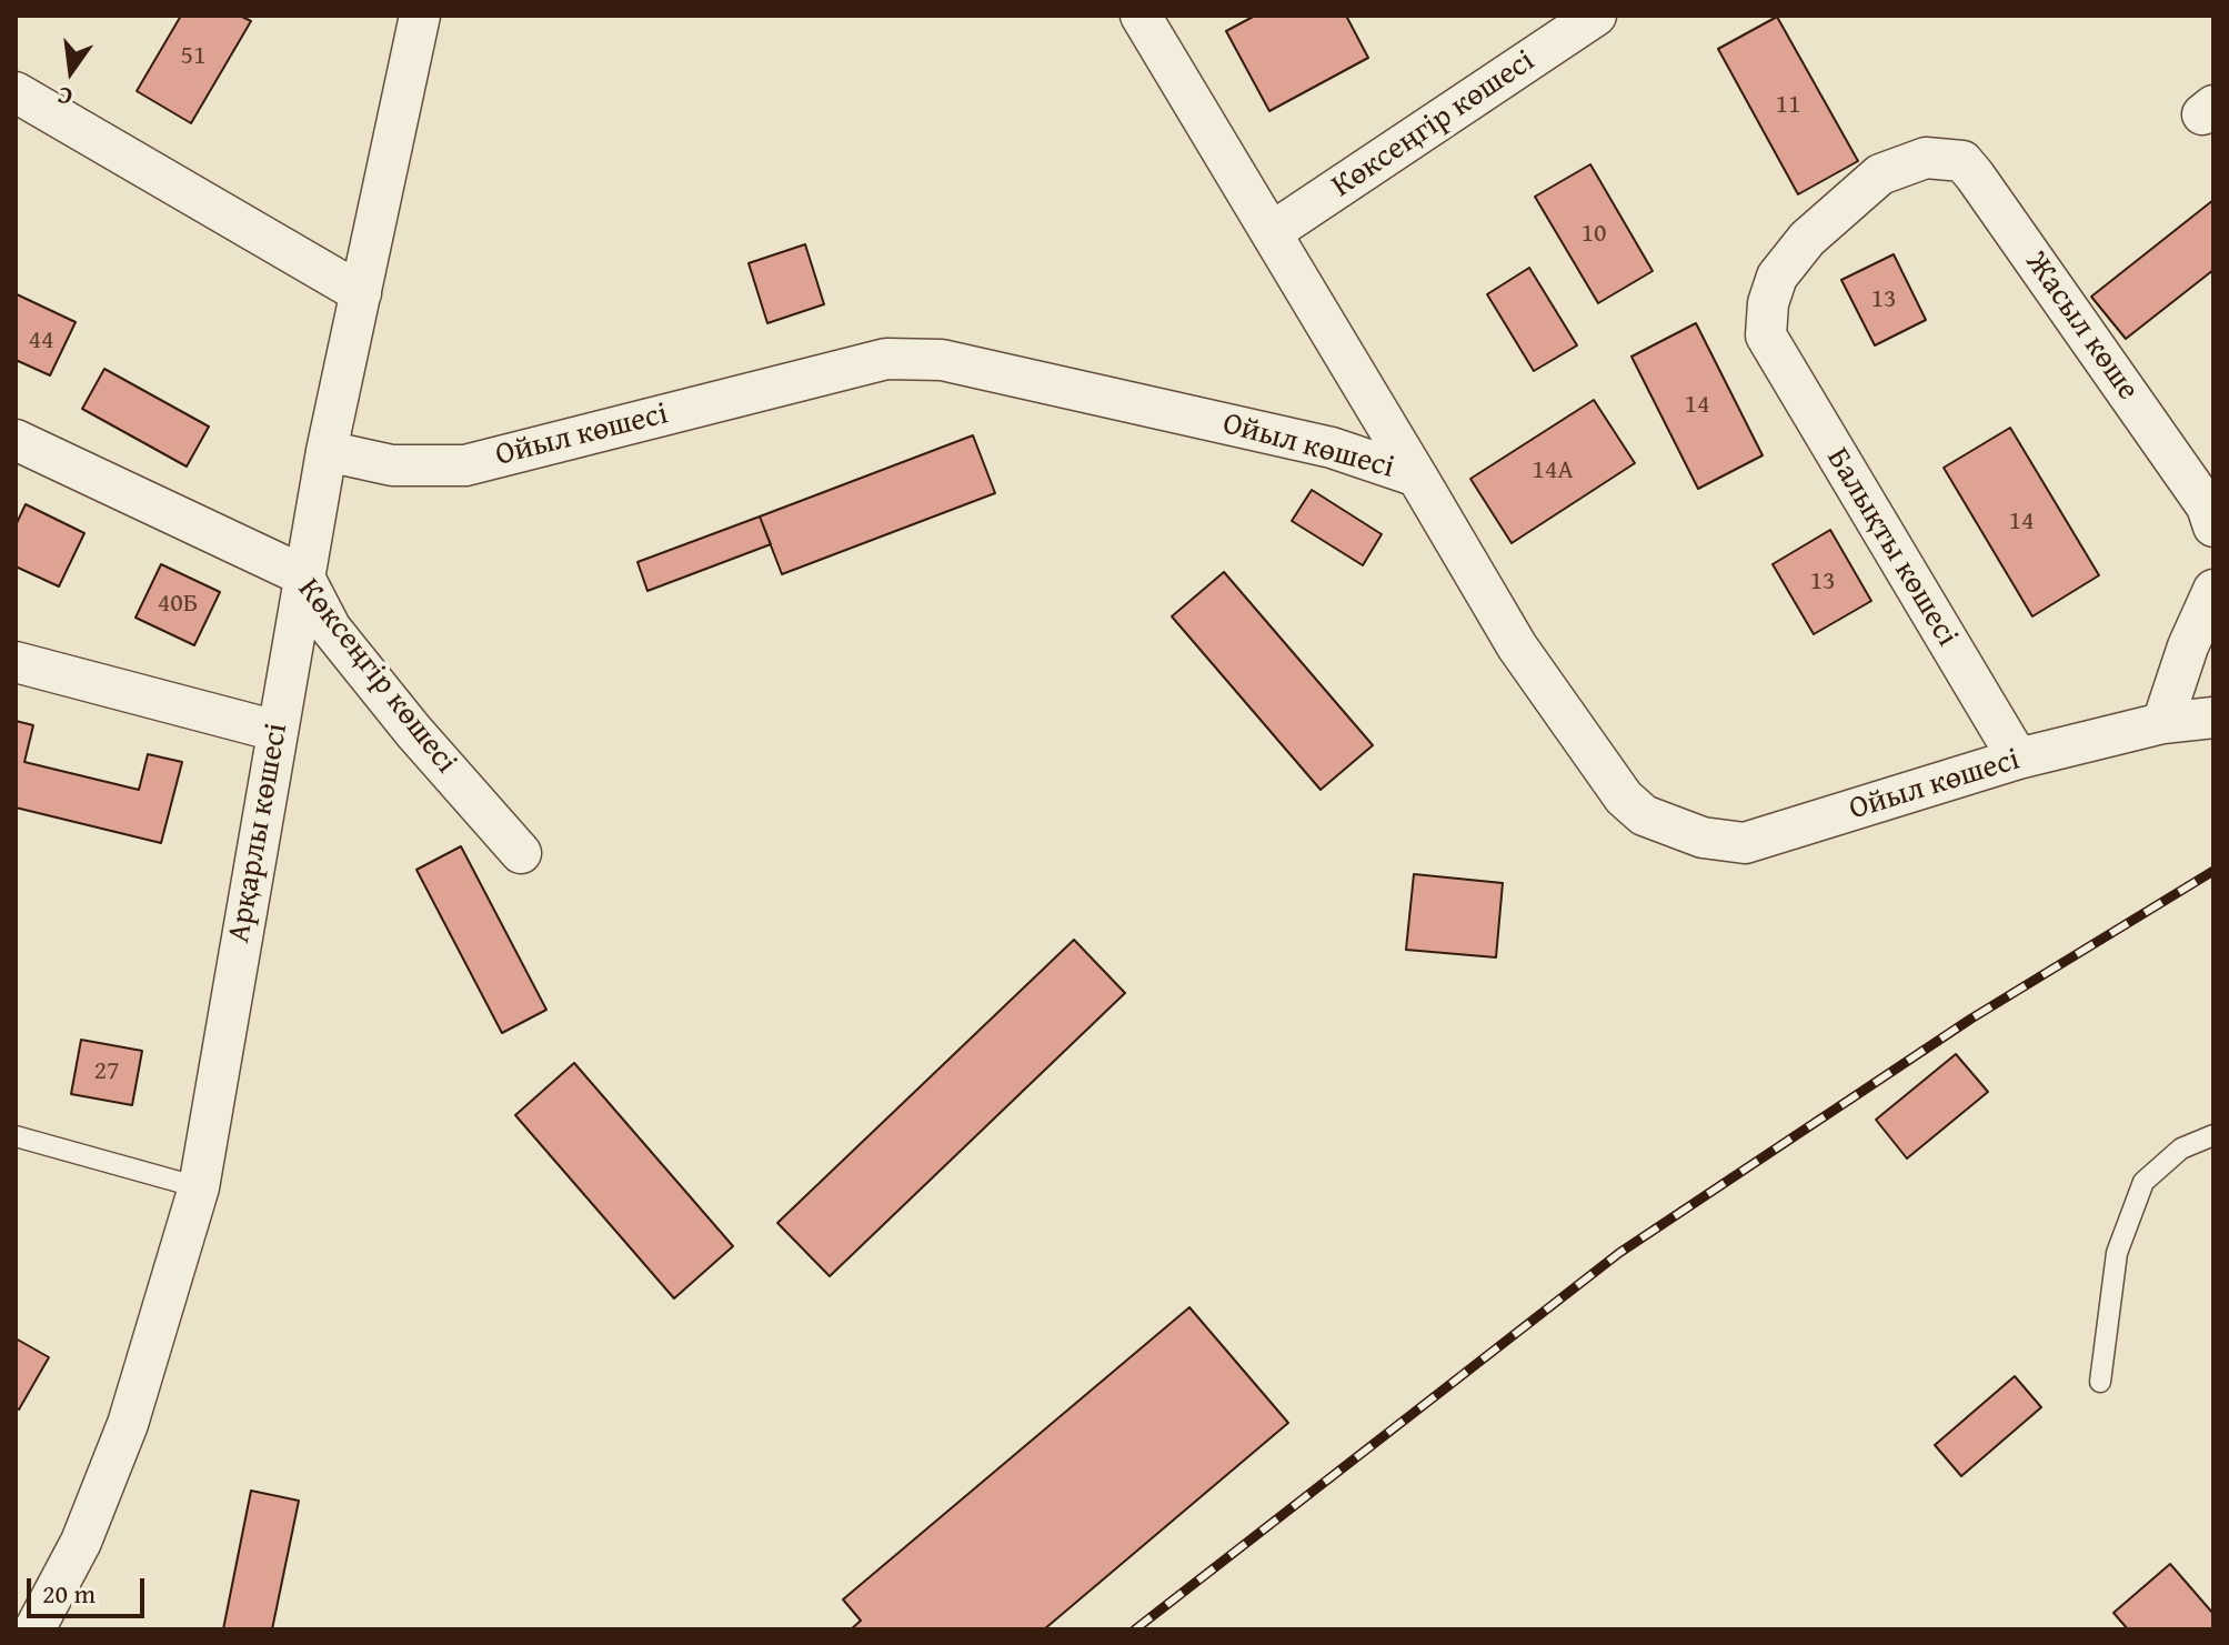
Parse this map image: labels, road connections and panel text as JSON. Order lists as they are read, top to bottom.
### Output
{
  "streets": {
    "street": [
      "Көксеңгір көшесі",
      "Жасыл көше",
      "Ойыл көшесі",
      "Балықты көшесі",
      "Арқарлы көшесі"
    ]
  },
  "crossings": [
    ["Көксеңгір көшесі", "Арқарлы көшесі"],
    ["Жасыл көше", "Балықты көшесі"],
    ["Ойыл көшесі", "Балықты көшесі"],
    ["Ойыл көшесі", "Арқарлы көшесі"]
  ],
  "house_numbers": [
    "51",
    "11",
    "10",
    "13",
    "44",
    "14",
    "14А",
    "14",
    "13",
    "40Б",
    "27"
  ],
  "scale_bar": "20 m",
  "north": "bottom"
}
